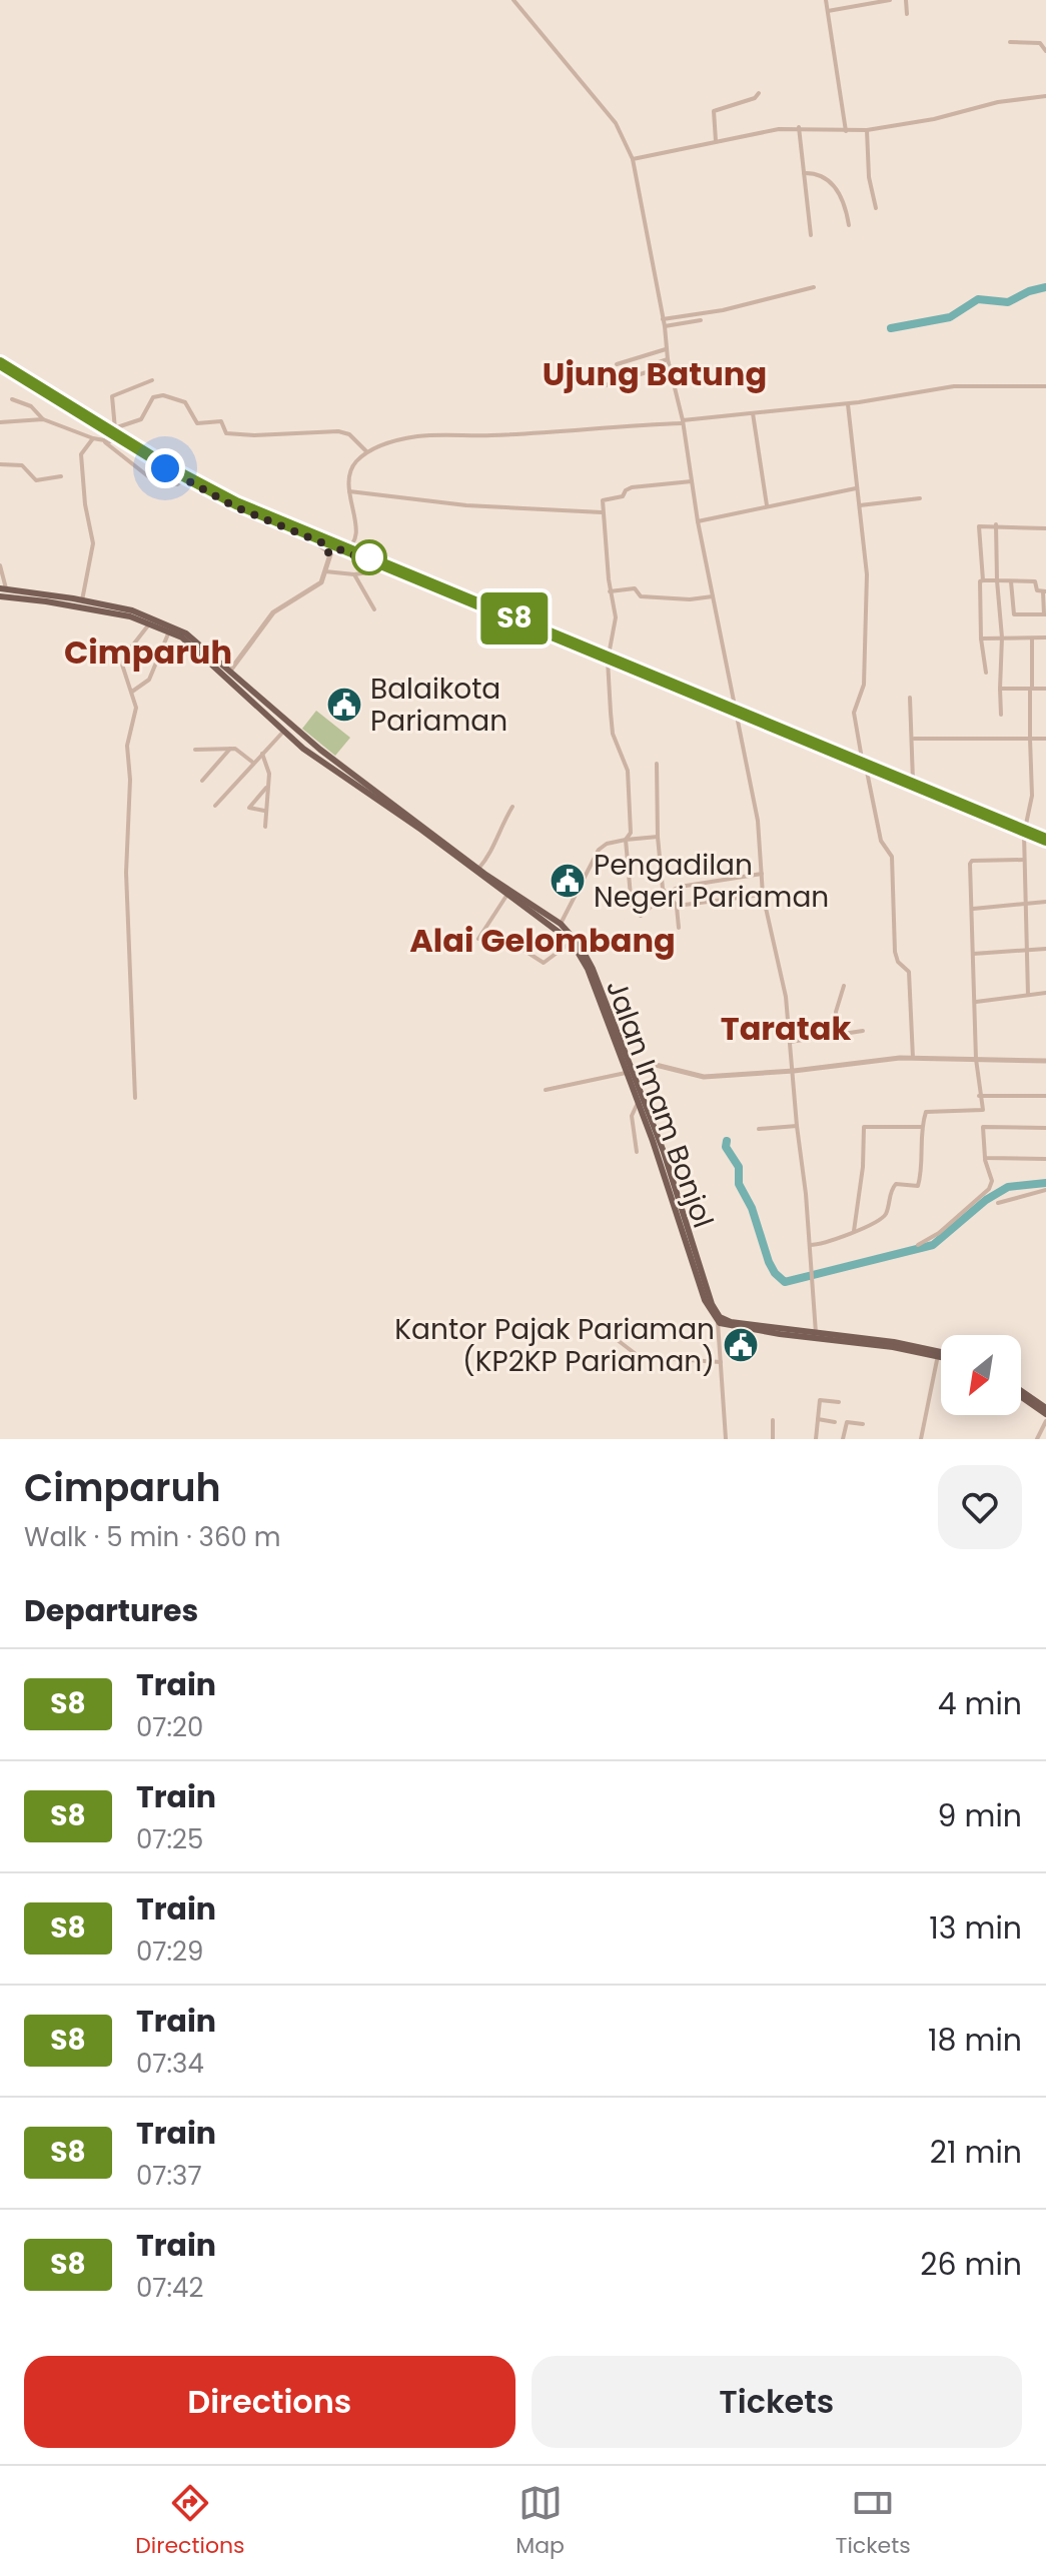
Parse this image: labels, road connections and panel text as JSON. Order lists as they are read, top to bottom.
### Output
{
  "streets": {
    "main road": ["Jalan Imam Bonjol"]
  },
  "districts": [
    "Ujung Batung",
    "Cimparuh",
    "Alai Gelombang",
    "Taratak"
  ],
  "places": {
    "public building": ["Balaikota Pariaman", "Pengadilan Negeri Pariaman", "Kantor Pajak Pariaman (KP2KP Pariaman)"]
  },
  "north": "bottom left",
  "page": {
    "on_map": "S8",
    "heading": [
      ["Cimparuh", "Walk · 5 min · 360 m"],
      "Departures"
    ],
    "list": [
      {
        "mark": "S8",
        "name": "Train",
        "note": "07:20",
        "value": "4 min"
      },
      {
        "mark": "S8",
        "name": "Train",
        "note": "07:25",
        "value": "9 min"
      },
      {
        "mark": "S8",
        "name": "Train",
        "note": "07:29",
        "value": "13 min"
      },
      {
        "mark": "S8",
        "name": "Train",
        "note": "07:34",
        "value": "18 min"
      },
      {
        "mark": "S8",
        "name": "Train",
        "note": "07:37",
        "value": "21 min"
      },
      {
        "mark": "S8",
        "name": "Train",
        "note": "07:42",
        "value": "26 min"
      }
    ],
    "buttons": ["Directions", "Tickets"],
    "tabs": ["Directions", "Map", "Tickets"]
  }
}
